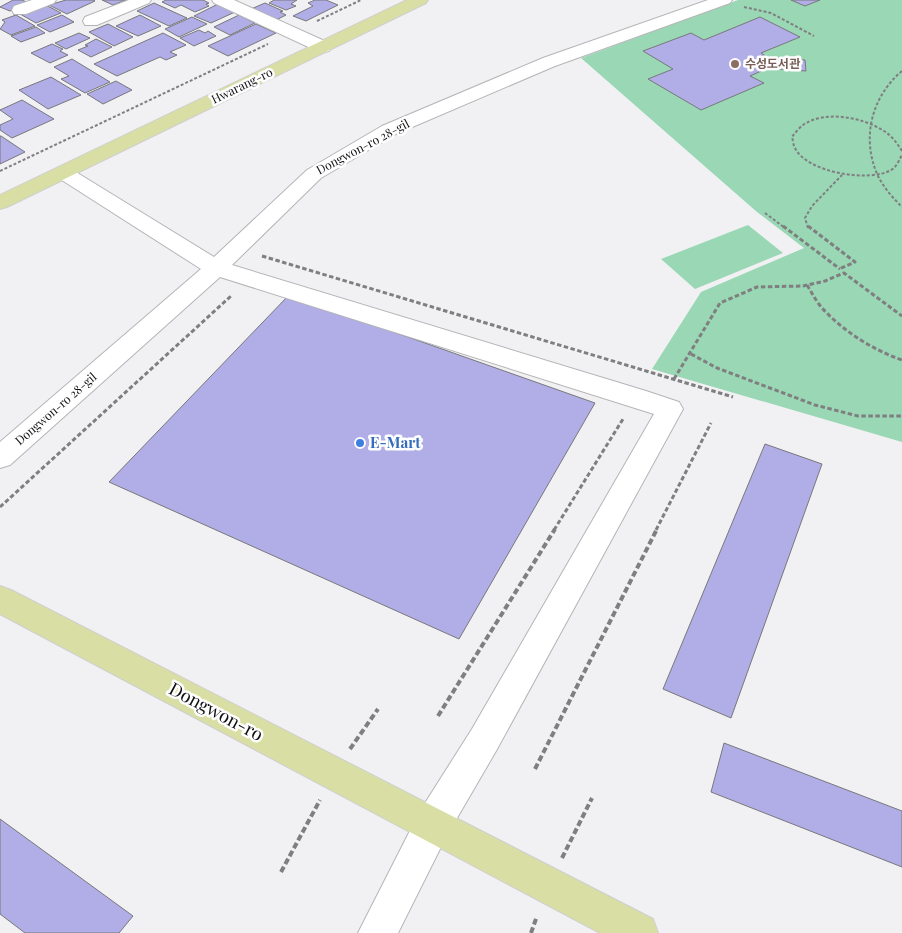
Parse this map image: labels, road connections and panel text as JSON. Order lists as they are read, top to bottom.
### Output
{
  "streets": {
    "main road": ["Hwarang-ro", "Dongwon-ro"],
    "street": ["Dongwon-ro 28-gil"]
  },
  "places": ["수성도서관", "E-Mart"]
}
